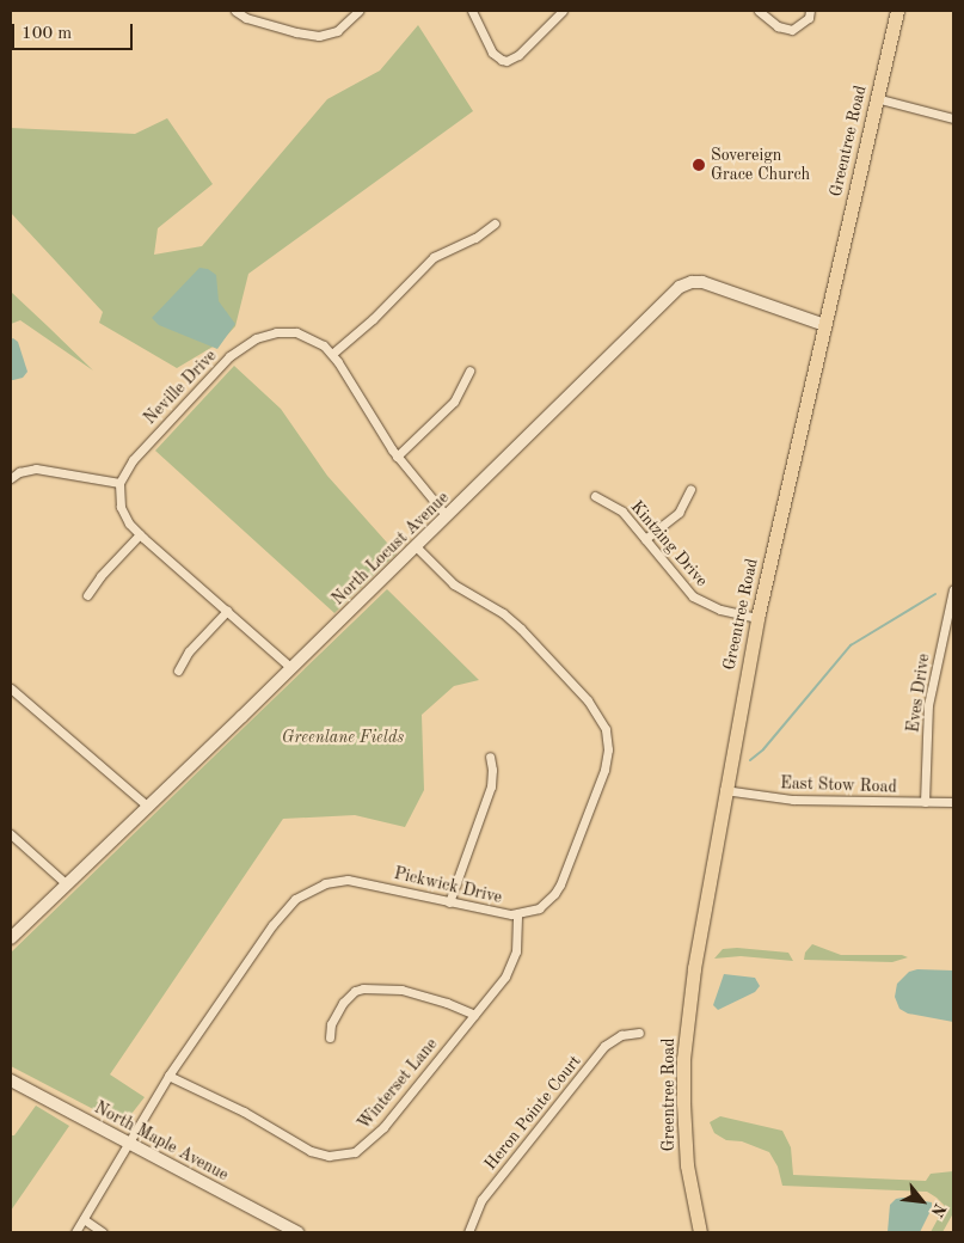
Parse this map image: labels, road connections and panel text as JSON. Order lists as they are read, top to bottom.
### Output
{
  "streets": {
    "main road": ["Greentree Road"],
    "street": [
      "Neville Drive",
      "Kintzing Drive",
      "North Locust Avenue",
      "Eves Drive",
      "East Stow Road",
      "Pickwick Drive",
      "Winterset Lane",
      "Heron Pointe Court",
      "North Maple Avenue"
    ]
  },
  "crossings": [
    ["Greentree Road", "Kintzing Drive"],
    ["Greentree Road", "North Locust Avenue"],
    ["Greentree Road", "East Stow Road"],
    ["Neville Drive", "North Locust Avenue"],
    ["North Locust Avenue", "Pickwick Drive"],
    ["Eves Drive", "East Stow Road"],
    ["Pickwick Drive", "Winterset Lane"],
    ["Pickwick Drive", "North Maple Avenue"]
  ],
  "parks": ["Greenlane Fields"],
  "places": ["Sovereign Grace Church"],
  "scale_bar": "100 m",
  "north": "bottom right"
}
